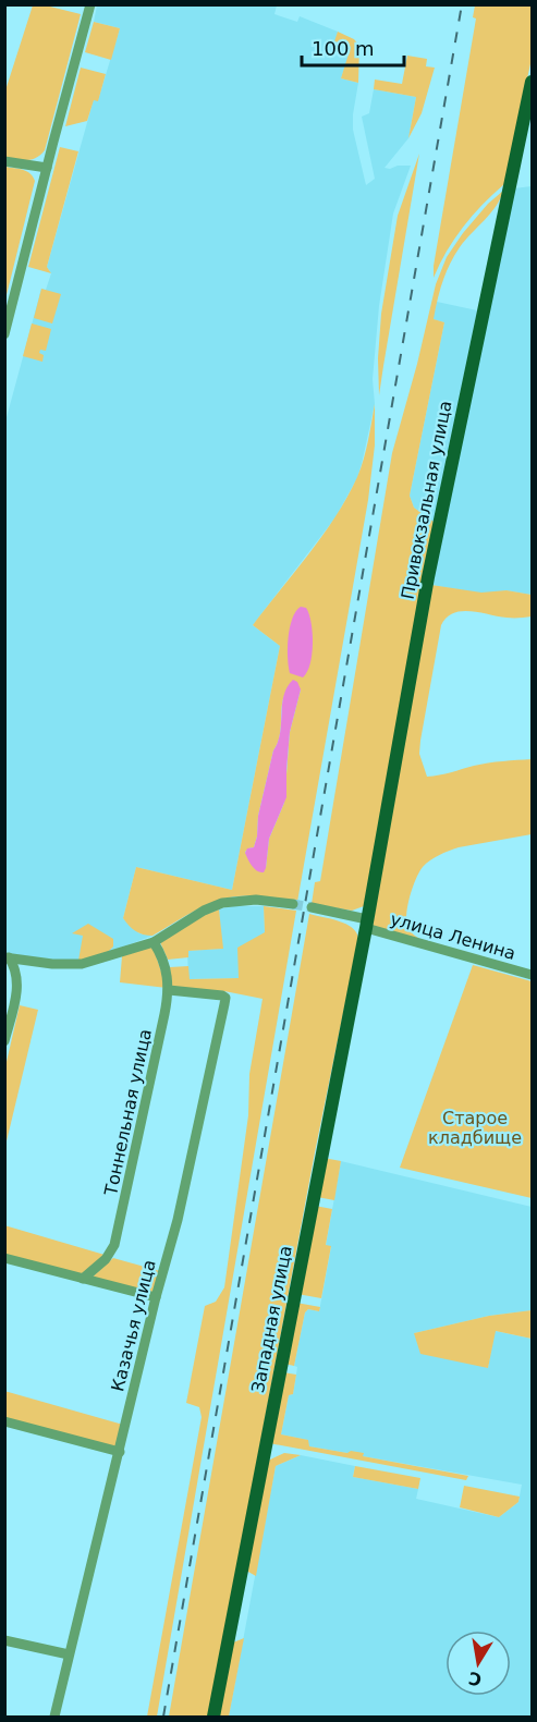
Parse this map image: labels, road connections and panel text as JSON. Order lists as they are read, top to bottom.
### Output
{
  "streets": {
    "main road": ["Привокзальная улица", "Западная улица"],
    "street": ["улица Ленина", "Тоннельная улица", "Казачья улица"]
  },
  "crossings": [
    ["Привокзальная улица", "улица Ленина"],
    ["Привокзальная улица", "Западная улица"],
    ["улица Ленина", "Западная улица"],
    ["Тоннельная улица", "Казачья улица"]
  ],
  "parks": ["Старое кладбище"],
  "scale_bar": "100 m",
  "north": "bottom"
}
